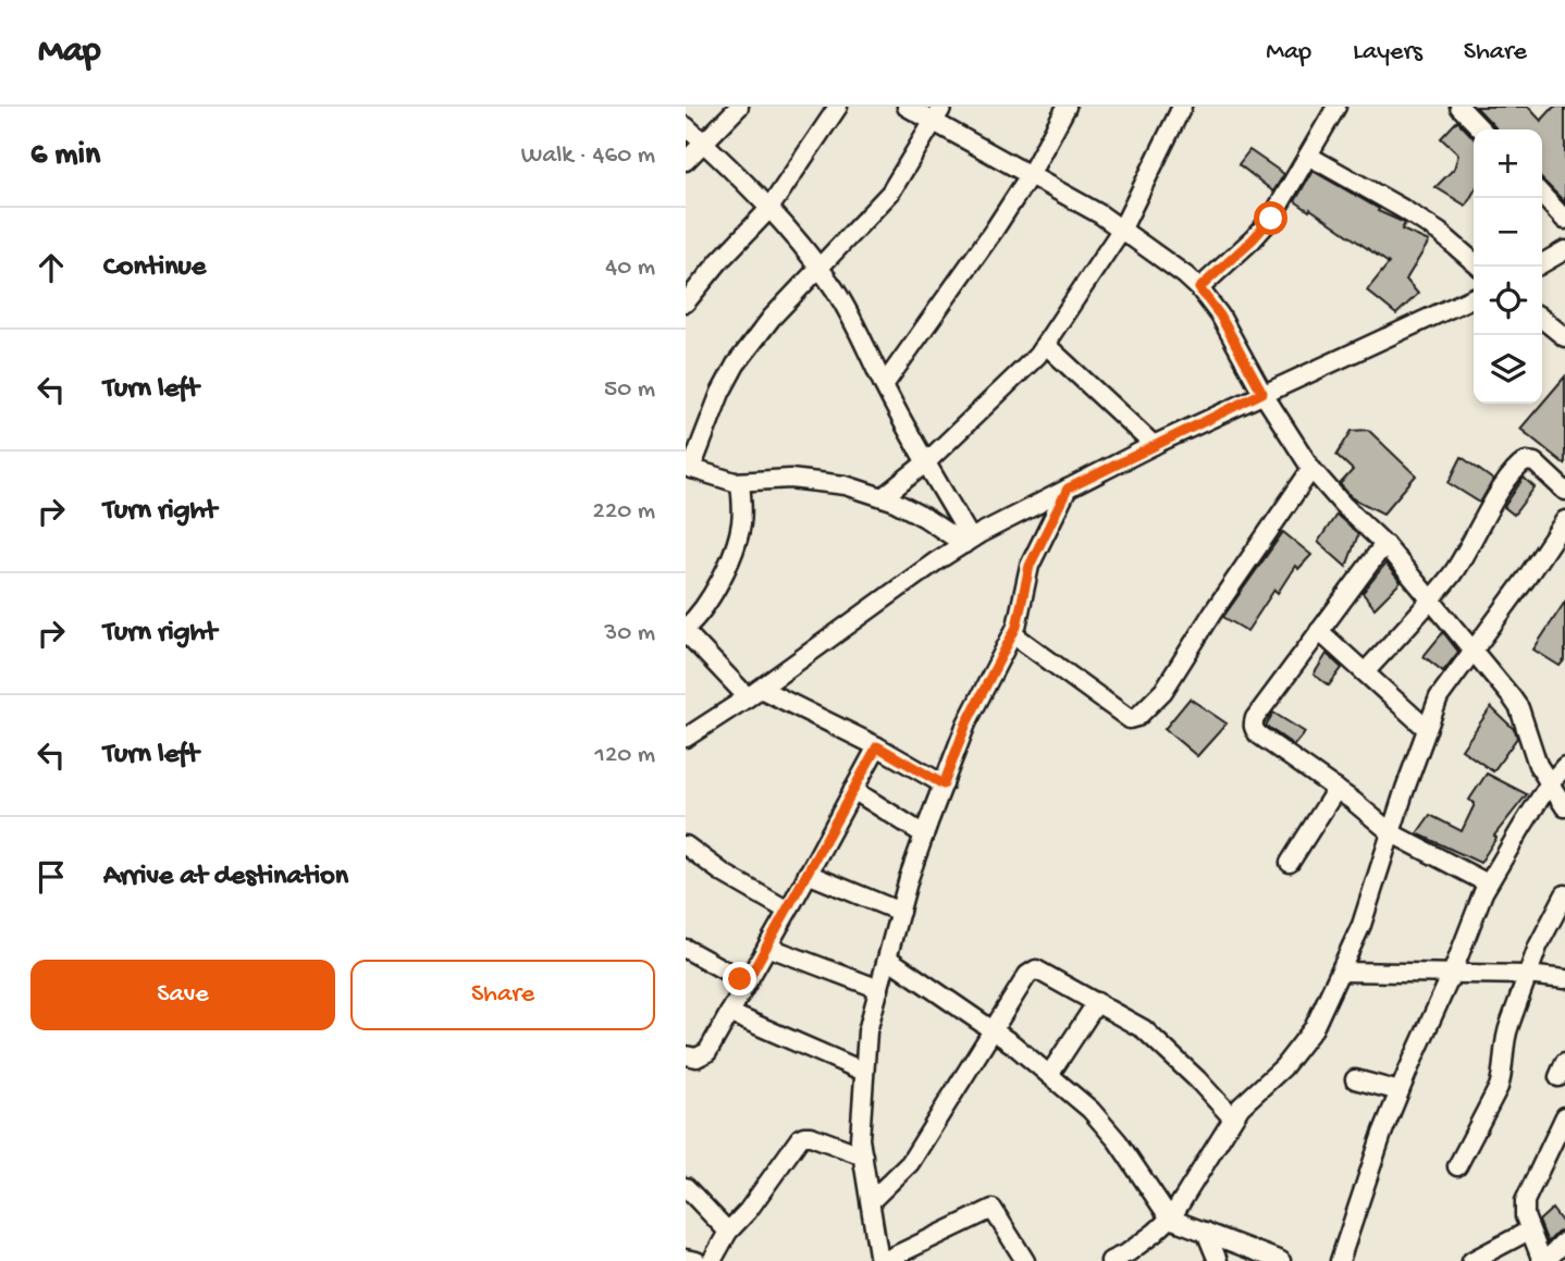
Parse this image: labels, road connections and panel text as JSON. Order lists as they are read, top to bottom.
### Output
{
  "page": {
    "header": "Map",
    "nav": ["Map", "Layers", "Share"],
    "heading": ["6 min", "Walk · 460 m"],
    "map_buttons": ["+", "−"],
    "list": [
      ["Continue", "40 m"],
      ["Turn left", "50 m"],
      ["Turn right", "220 m"],
      ["Turn right", "30 m"],
      ["Turn left", "120 m"],
      "Arrive at destination"
    ],
    "buttons": ["Save", "Share"]
  }
}
